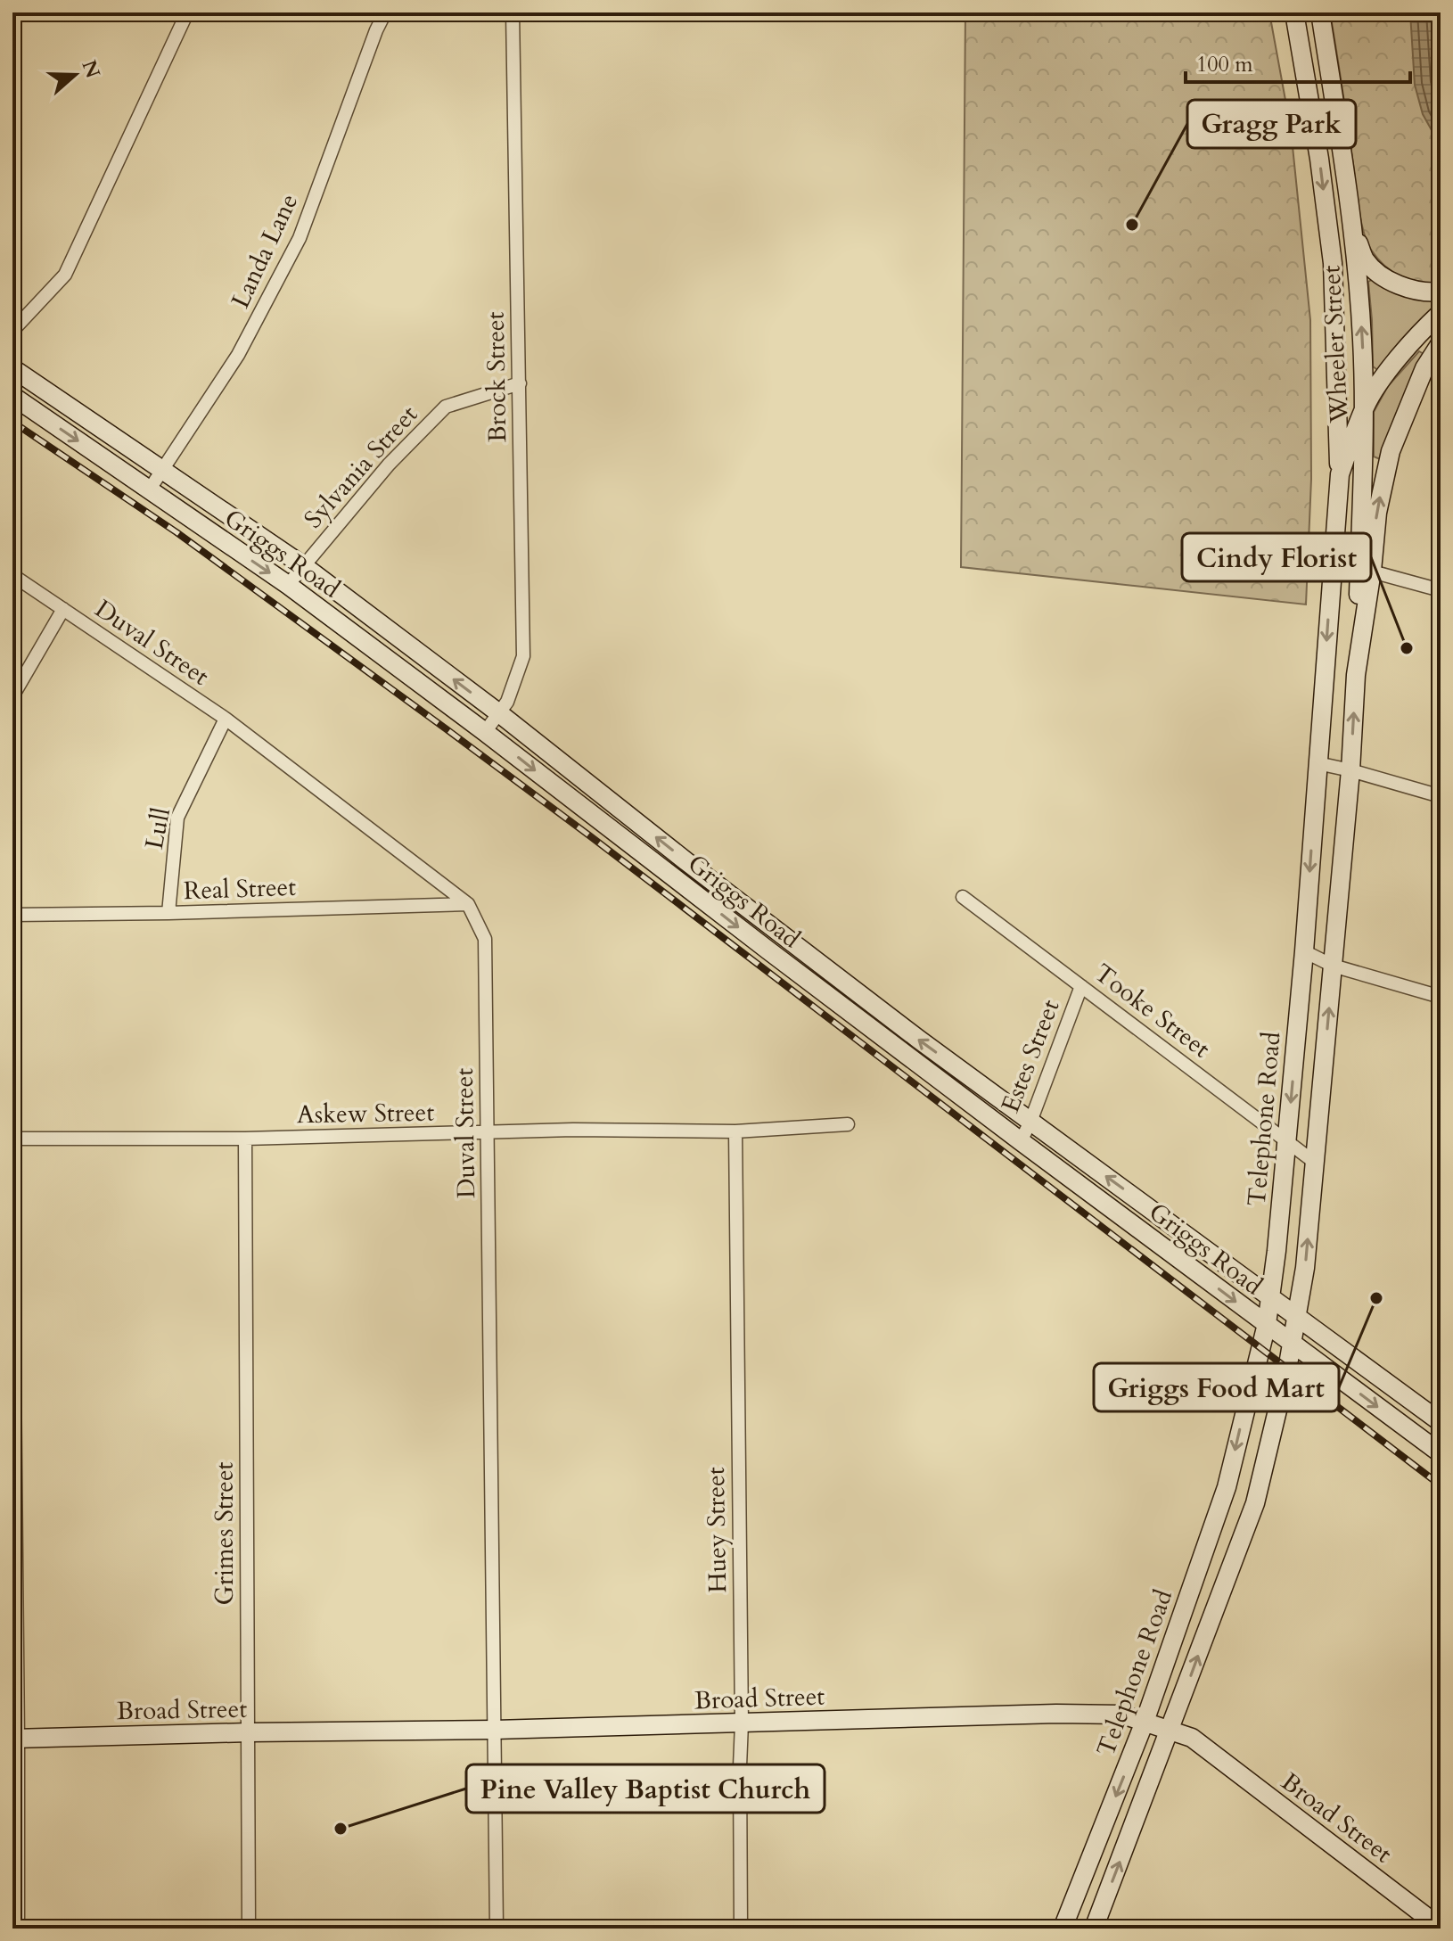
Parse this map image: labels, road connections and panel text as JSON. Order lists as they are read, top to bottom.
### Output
{
  "streets": {
    "main road": [
      "Wheeler Street",
      "Griggs Road",
      "Telephone Road",
      "Broad Street"
    ],
    "street": [
      "Landa Lane",
      "Brock Street",
      "Sylvania Street",
      "Duval Street",
      "Lull",
      "Real Street",
      "Tooke Street",
      "Estes Street",
      "Askew Street",
      "Huey Street",
      "Grimes Street"
    ]
  },
  "crossings": [
    ["Landa Lane", "Griggs Road"],
    ["Wheeler Street", "Telephone Road"],
    ["Brock Street", "Sylvania Street"],
    ["Brock Street", "Griggs Road"],
    ["Sylvania Street", "Griggs Road"],
    ["Griggs Road", "Estes Street"],
    ["Griggs Road", "Telephone Road"],
    ["Duval Street", "Lull"],
    ["Duval Street", "Real Street"],
    ["Duval Street", "Askew Street"],
    ["Duval Street", "Broad Street"],
    ["Lull", "Real Street"],
    ["Tooke Street", "Estes Street"],
    ["Tooke Street", "Telephone Road"],
    ["Askew Street", "Huey Street"],
    ["Askew Street", "Grimes Street"],
    ["Telephone Road", "Broad Street"],
    ["Huey Street", "Broad Street"],
    ["Grimes Street", "Broad Street"]
  ],
  "places": [
    "Gragg Park",
    "Cindy Florist",
    "Griggs Food Mart",
    "Pine Valley Baptist Church"
  ],
  "scale_bar": "100 m",
  "north": "right"
}
